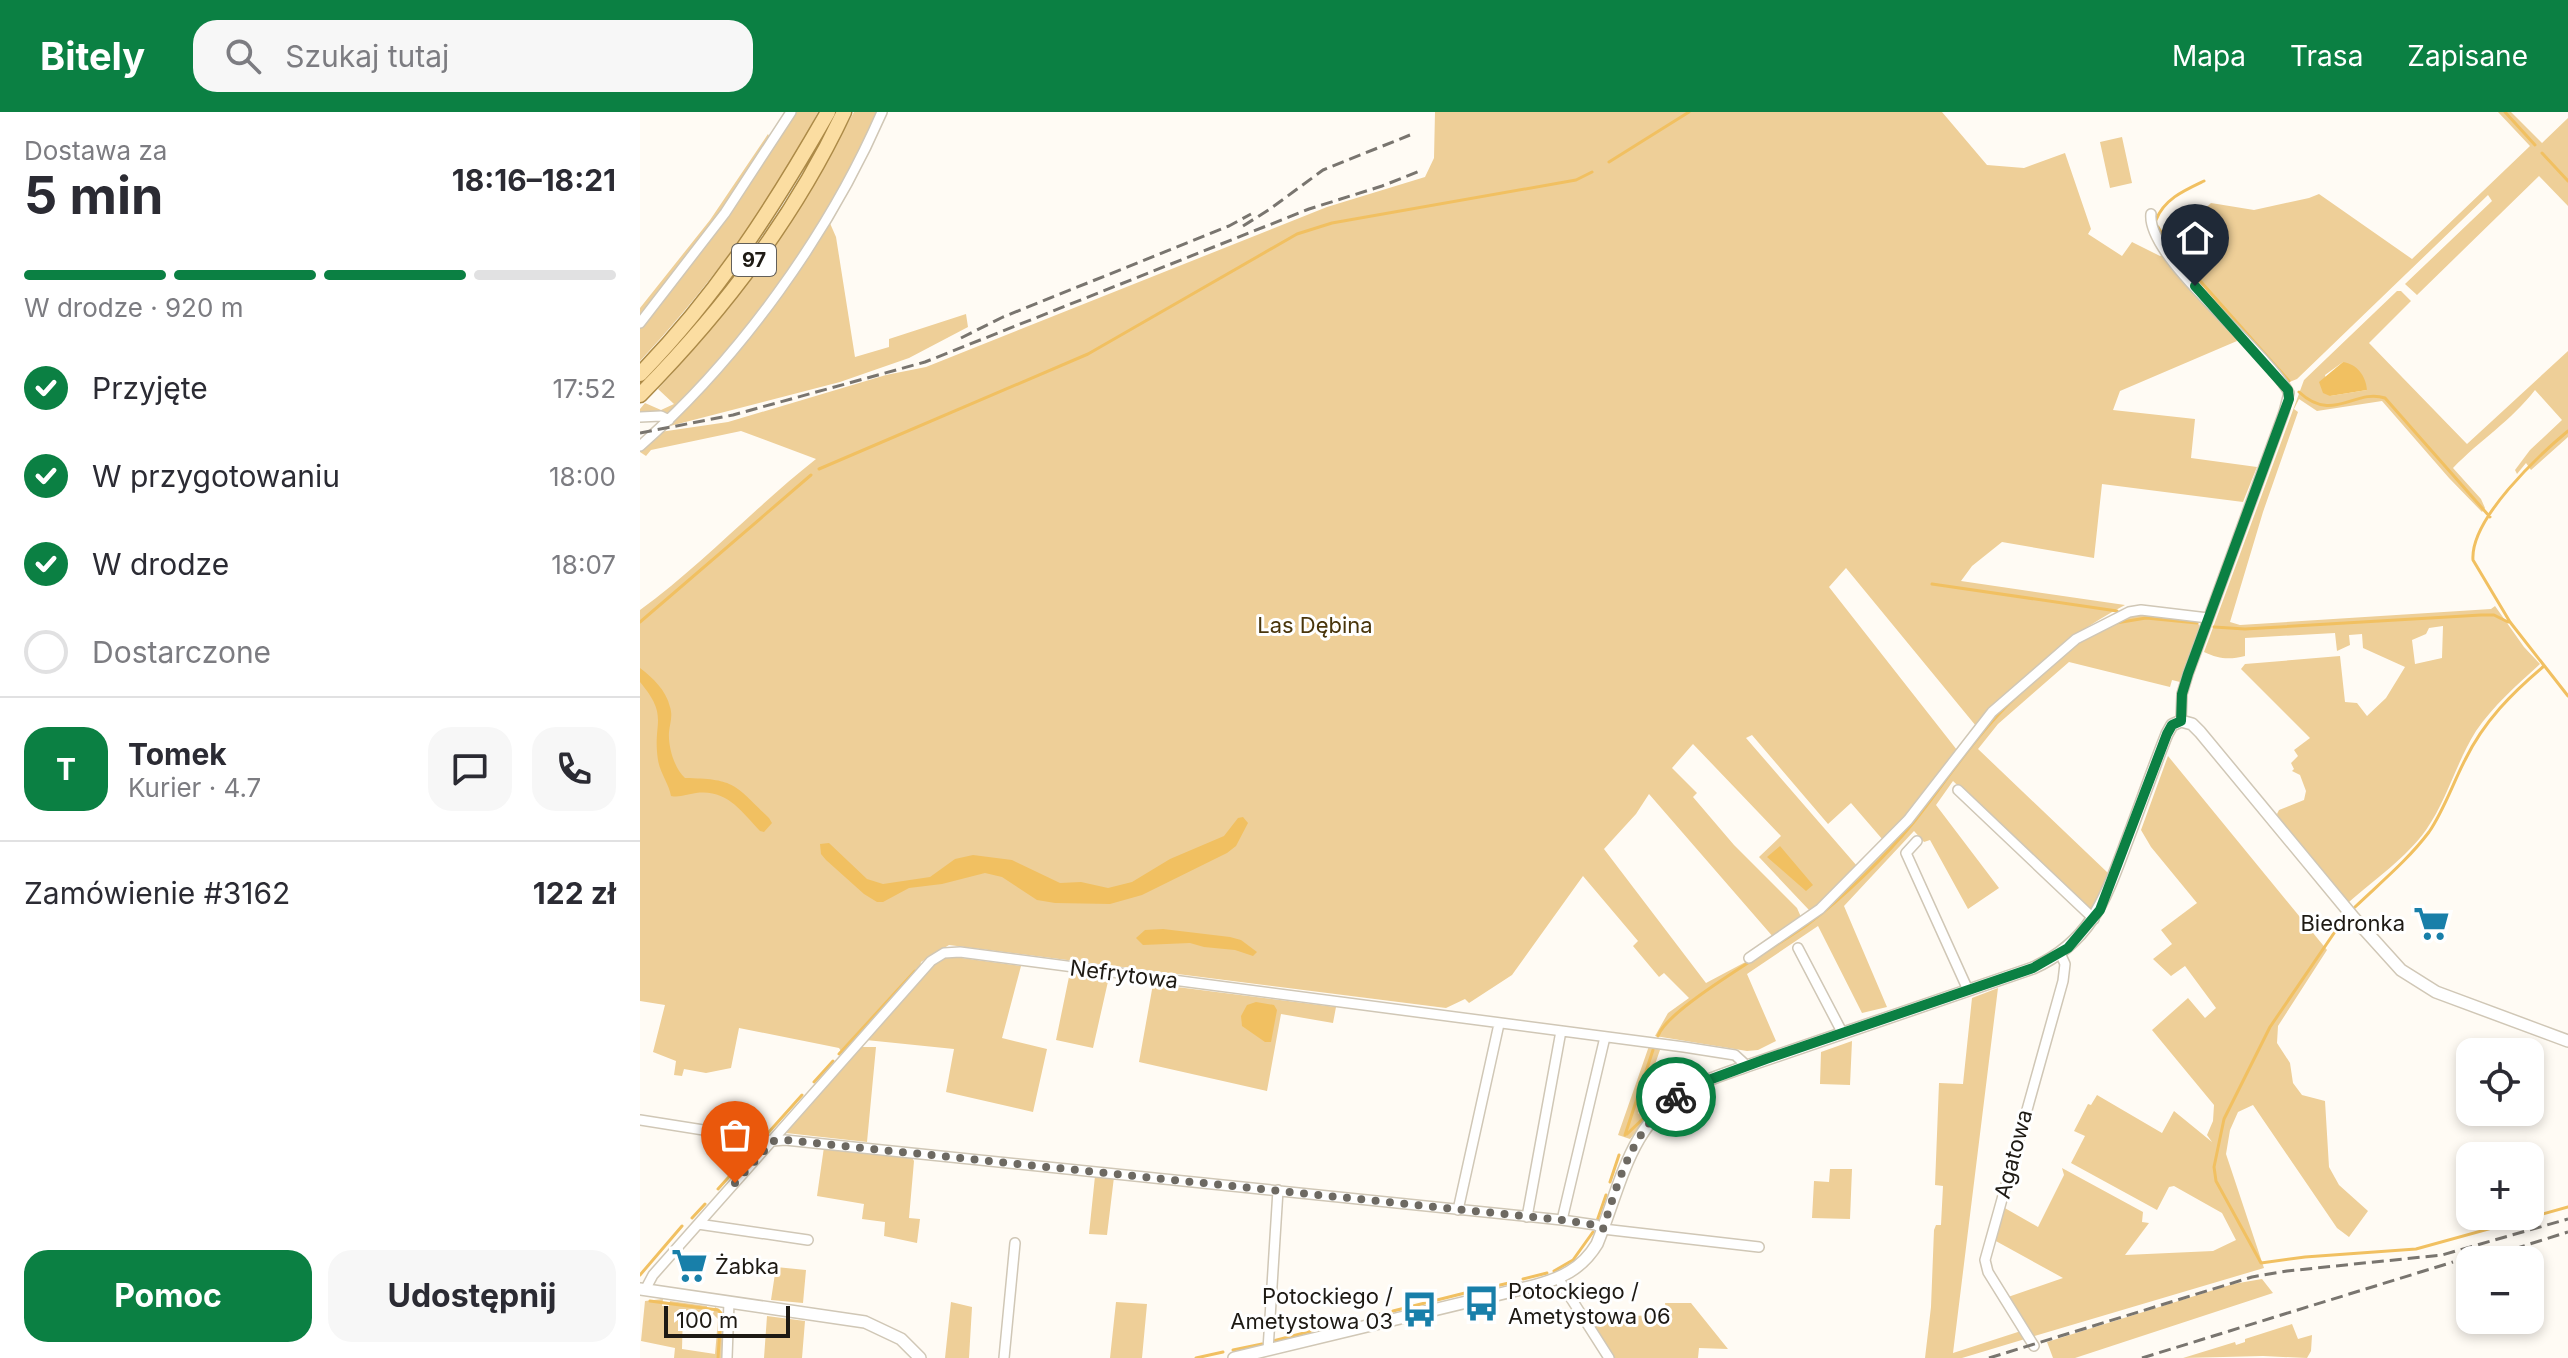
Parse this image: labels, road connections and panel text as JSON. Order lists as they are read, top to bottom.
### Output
{
  "streets": {
    "main road": ["97"],
    "street": ["Nefrytowa", "Agatowa"]
  },
  "parks": ["Las Dębina"],
  "places": {
    "supermarket": ["Biedronka", "Żabka"],
    "bus stop": ["Potockiego / Ametystowa 06", "Potockiego / Ametystowa 03"]
  },
  "scale_bar": "100 m",
  "page": {
    "header": "Bitely",
    "search": "Szukaj tutaj",
    "nav": ["Mapa", "Trasa", "Zapisane"],
    "heading": ["5 min", "Dostawa za", "18:16–18:21"],
    "panel": [
      "Tomek",
      "Kurier · 4.7",
      "Zamówienie #3162",
      "122 zł"
    ],
    "bar": "W drodze · 920 m",
    "list": [
      ["Przyjęte", "17:52"],
      ["W przygotowaniu", "18:00"],
      ["W drodze", "18:07"],
      "Dostarczone"
    ],
    "round": "T",
    "map_buttons": ["+", "−"],
    "buttons": ["Pomoc", "Udostępnij"],
    "scale": "100 m"
  }
}
